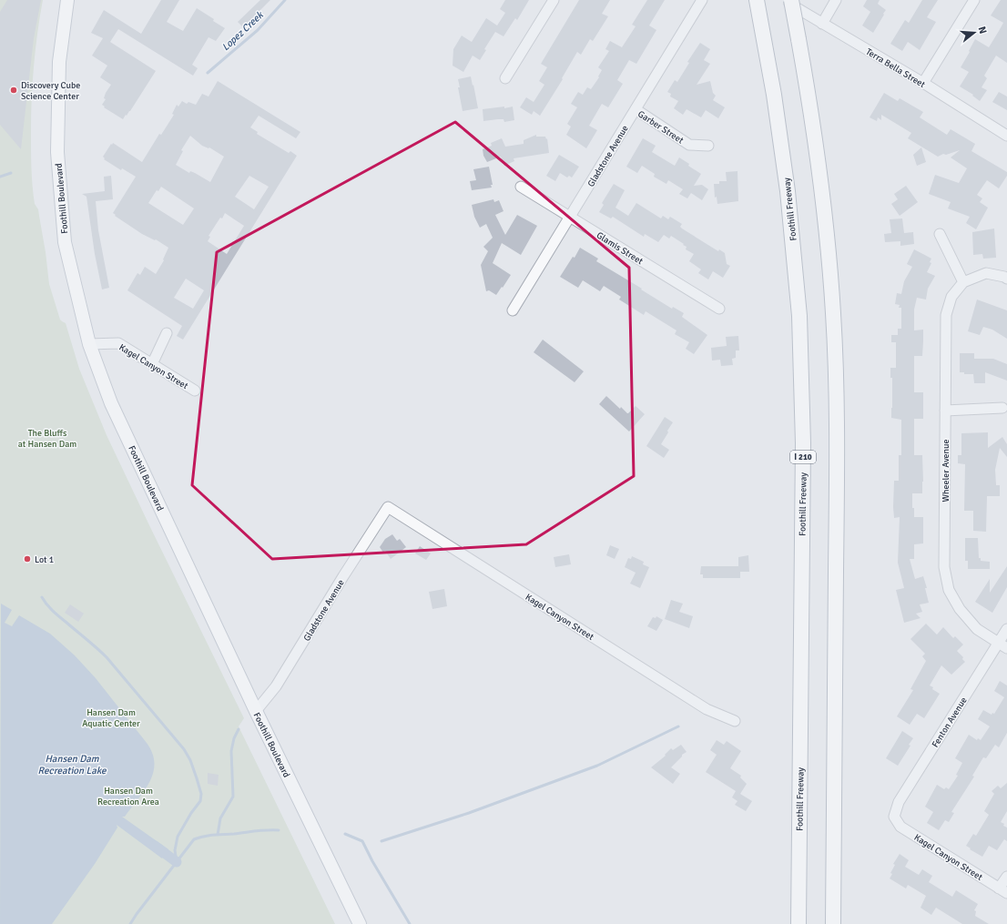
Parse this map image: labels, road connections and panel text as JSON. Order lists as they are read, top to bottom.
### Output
{
  "streets": {
    "highway": ["Foothill Freeway", "I 210"],
    "main road": ["Foothill Boulevard"],
    "street": [
      "Terra Bella Street",
      "Garber Street",
      "Gladstone Avenue",
      "Glamis Street",
      "Kagel Canyon Street",
      "Wheeler Avenue",
      "Fenton Avenue"
    ]
  },
  "crossings": [
    ["Garber Street", "Gladstone Avenue"],
    ["Gladstone Avenue", "Foothill Boulevard"],
    ["Gladstone Avenue", "Glamis Street"],
    ["Gladstone Avenue", "Kagel Canyon Street"],
    ["Foothill Boulevard", "Kagel Canyon Street"],
    ["Kagel Canyon Street", "Fenton Avenue"],
    ["Wheeler Avenue", "Fenton Avenue"]
  ],
  "water": ["Lopez Creek", "Hansen Dam Recreation Lake"],
  "parks": ["The Bluffs at Hansen Dam", "Hansen Dam Aquatic Center", "Hansen Dam Recreation Area"],
  "places": ["Discovery Cube Science Center", "Lot 1"],
  "north": "right"
}
